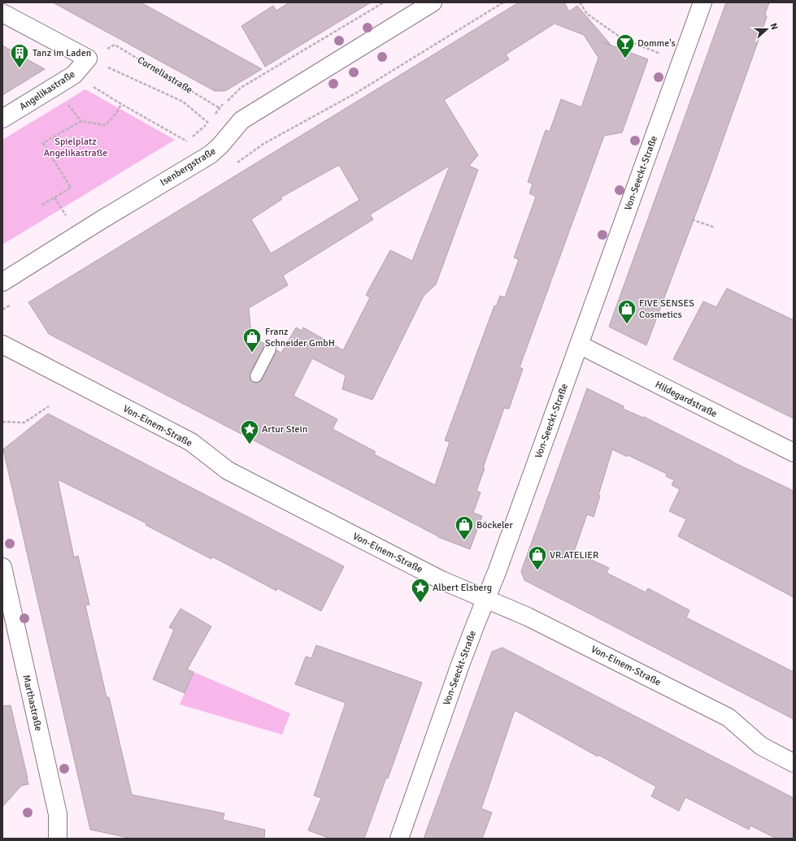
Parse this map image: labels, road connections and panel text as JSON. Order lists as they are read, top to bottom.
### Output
{
  "streets": {
    "street": [
      "Angelikastraße",
      "Isenbergstraße",
      "Von-Seeckt-Straße",
      "Hildegardstraße",
      "Von-Einem-Straße",
      "Marthastraße"
    ],
    "path": ["Corneliastraße"]
  },
  "crossings": [
    ["Corneliastraße", "Angelikastraße"],
    ["Corneliastraße", "Isenbergstraße"],
    ["Von-Seeckt-Straße", "Hildegardstraße"],
    ["Von-Seeckt-Straße", "Von-Einem-Straße"]
  ],
  "parks": ["Spielplatz Angelikastraße"],
  "places": {
    "bar": ["Domme's"],
    "building": ["Tanz im Laden"],
    "shop": [
      "FIVE SENSES Cosmetics",
      "Franz Schneider GmbH",
      "Böckeler",
      "VR.ATELIER"
    ],
    "place": ["Artur Stein", "Albert Elsberg"]
  },
  "north": "right"
}
